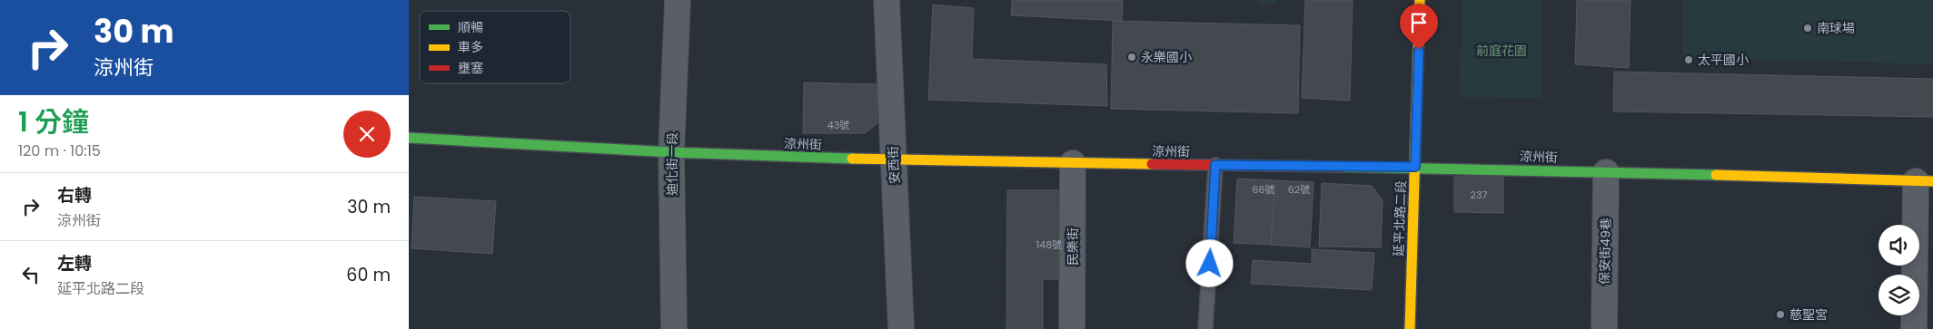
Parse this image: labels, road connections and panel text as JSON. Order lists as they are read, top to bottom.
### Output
{
  "streets": {
    "street": [
      "涼州街",
      "迪化街一段",
      "安西街",
      "延平北路二段",
      "民樂街",
      "保安街49巷"
    ]
  },
  "crossings": [
    ["涼州街", "迪化街一段"],
    ["涼州街", "安西街"],
    ["涼州街", "延平北路二段"],
    ["涼州街", "民樂街"],
    ["涼州街", "保安街49巷"]
  ],
  "parks": ["前庭花園"],
  "places": [
    "南球場",
    "永樂國小",
    "太平國小",
    "慈聖宮"
  ],
  "house_numbers": [
    "43號",
    "66號",
    "62號",
    "237",
    "148號"
  ],
  "legend": ["順暢", "車多", "壅塞"],
  "page": {
    "turn": ["30 m", "涼州街"],
    "heading": ["1 分鐘", "120 m · 10:15"],
    "list": [
      {
        "name": "右轉",
        "note": "涼州街",
        "value": "30 m"
      },
      {
        "name": "左轉",
        "note": "延平北路二段",
        "value": "60 m"
      }
    ]
  }
}
